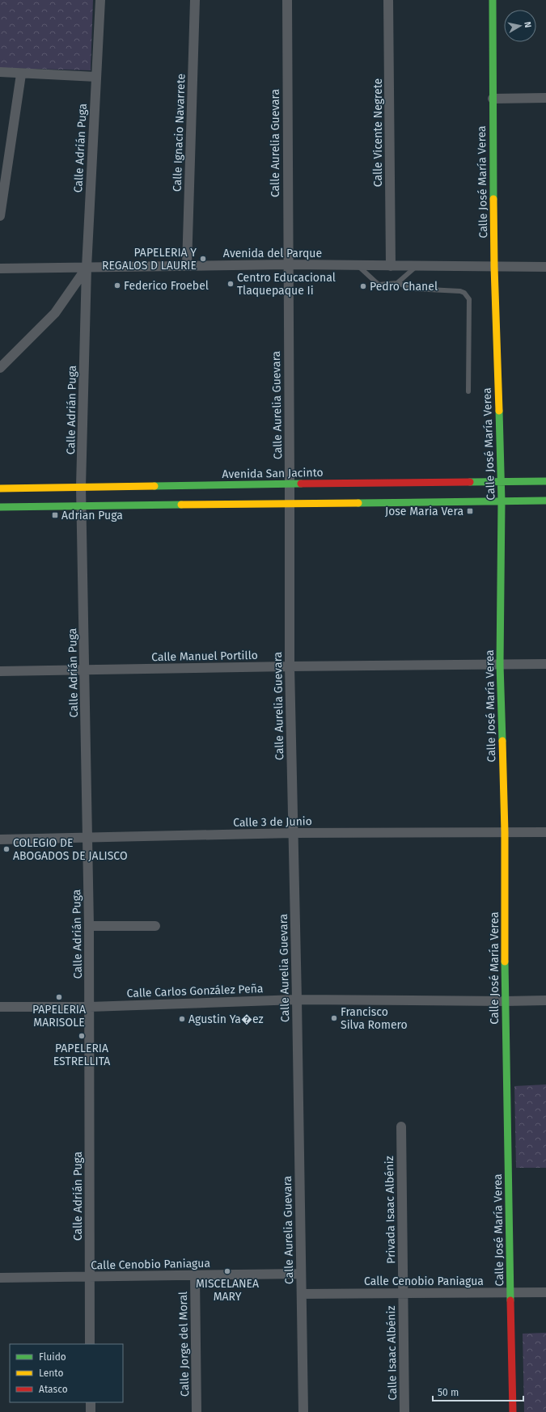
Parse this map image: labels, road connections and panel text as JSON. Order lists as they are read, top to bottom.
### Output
{
  "streets": {
    "street": [
      "Calle Ignacio Navarrete",
      "Calle Vicente Negrete",
      "Calle Aurelia Guevara",
      "Calle Adrián Puga",
      "Calle José María Verea",
      "Avenida del Parque",
      "Avenida San Jacinto",
      "Calle Manuel Portillo",
      "Calle 3 de Junio",
      "Calle Carlos González Peña",
      "Privada Isaac Albéniz",
      "Calle Cenobio Paniagua",
      "Calle Jorge del Moral",
      "Calle Isaac Albéniz"
    ]
  },
  "crossings": [
    ["Calle Ignacio Navarrete", "Avenida del Parque"],
    ["Calle Vicente Negrete", "Avenida del Parque"],
    ["Calle Aurelia Guevara", "Avenida del Parque"],
    ["Calle Aurelia Guevara", "Avenida San Jacinto"],
    ["Calle Aurelia Guevara", "Calle Manuel Portillo"],
    ["Calle Aurelia Guevara", "Calle 3 de Junio"],
    ["Calle Aurelia Guevara", "Calle Carlos González Peña"],
    ["Calle Aurelia Guevara", "Calle Cenobio Paniagua"],
    ["Calle Adrián Puga", "Avenida del Parque"],
    ["Calle Adrián Puga", "Avenida San Jacinto"],
    ["Calle Adrián Puga", "Calle Manuel Portillo"],
    ["Calle Adrián Puga", "Calle 3 de Junio"],
    ["Calle Adrián Puga", "Calle Carlos González Peña"],
    ["Calle Adrián Puga", "Calle Cenobio Paniagua"],
    ["Calle José María Verea", "Avenida del Parque"],
    ["Calle José María Verea", "Avenida San Jacinto"],
    ["Calle José María Verea", "Calle Manuel Portillo"],
    ["Calle José María Verea", "Calle 3 de Junio"],
    ["Calle José María Verea", "Calle Carlos González Peña"],
    ["Calle José María Verea", "Calle Cenobio Paniagua"],
    ["Privada Isaac Albéniz", "Calle Cenobio Paniagua"],
    ["Privada Isaac Albéniz", "Calle Isaac Albéniz"],
    ["Calle Cenobio Paniagua", "Calle Jorge del Moral"],
    ["Calle Cenobio Paniagua", "Calle Isaac Albéniz"]
  ],
  "places": {
    "other": [
      "PAPELERIA Y REGALOS D LAURIE",
      "Centro Educacional Tlaquepaque Ii",
      "Federico Froebel",
      "Pedro Chanel",
      "COLEGIO DE ABOGADOS DE JALISCO",
      "PAPELERIA MARISOLE",
      "Francisco Silva Romero",
      "Agustin Ya�ez",
      "PAPELERIA ESTRELLITA",
      "MISCELANEA MARY"
    ],
    "transit": ["Jose Maria Vera", "Adrian Puga"]
  },
  "legend": ["Fluido", "Lento", "Atasco"],
  "scale_bar": "50 m",
  "north": "right"
}
